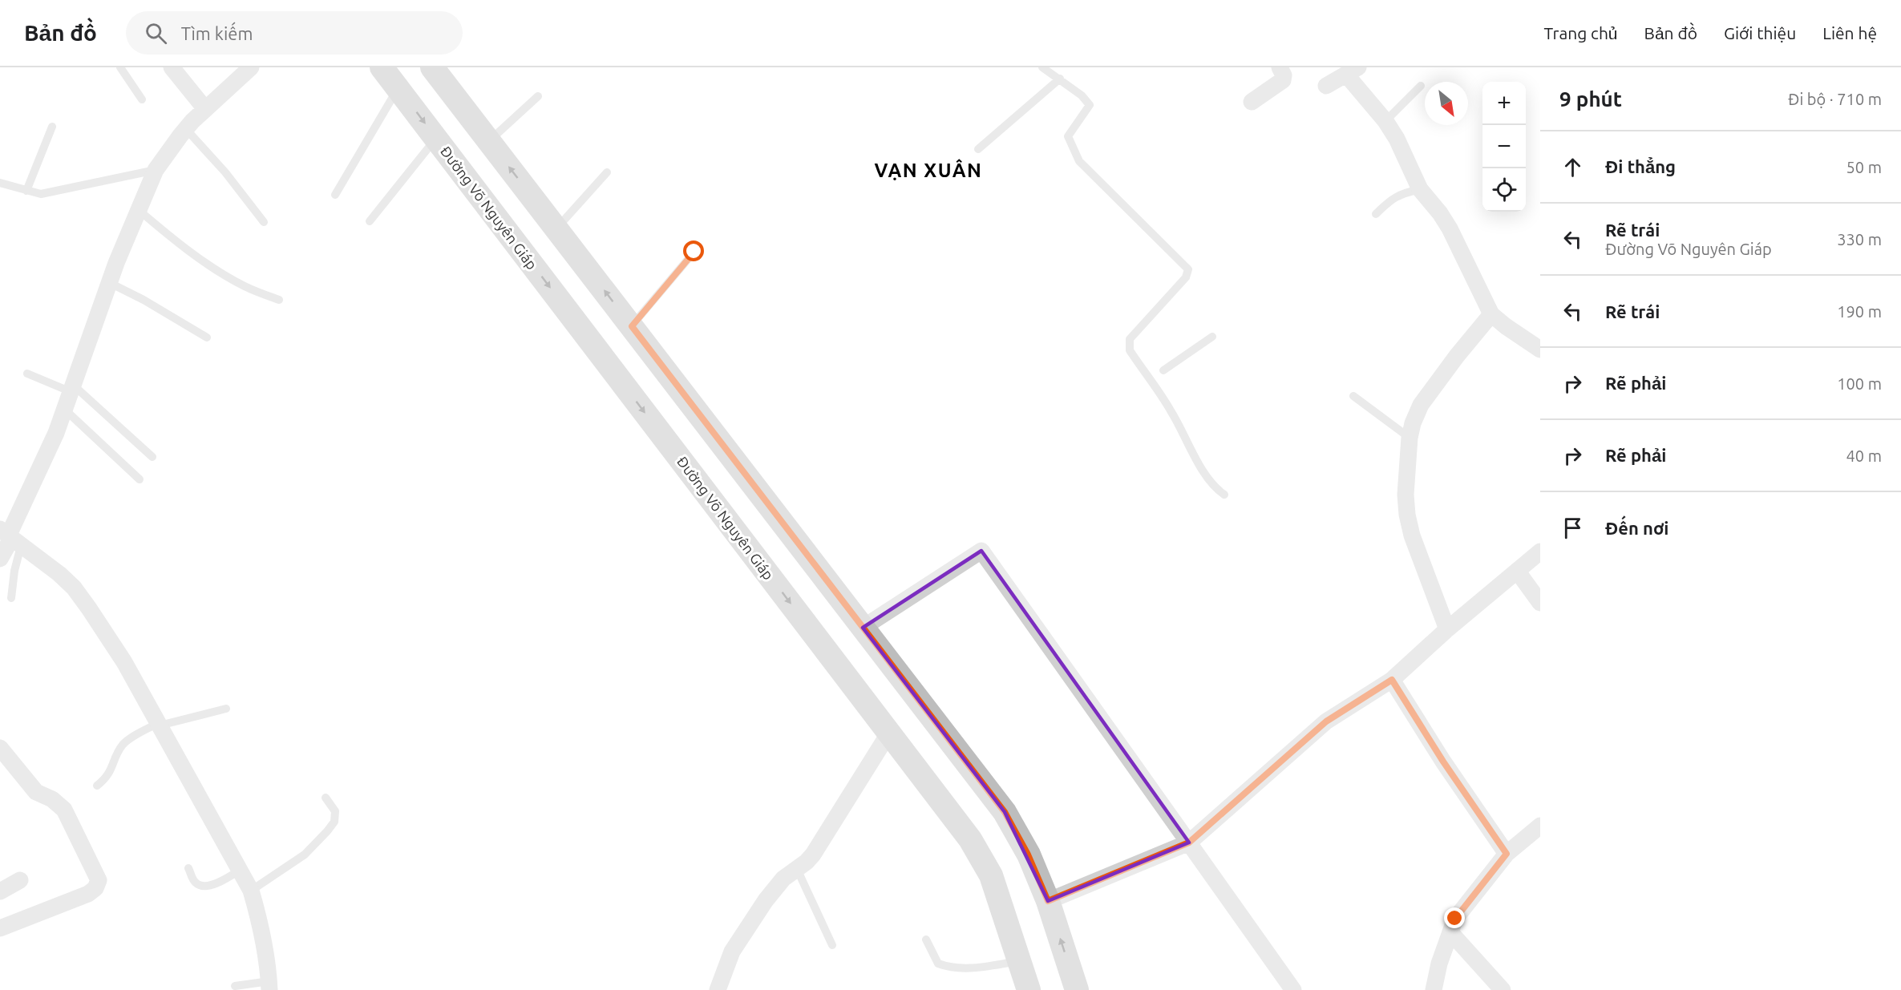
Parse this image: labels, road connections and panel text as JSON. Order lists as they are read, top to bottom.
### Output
{
  "streets": {
    "main road": ["Đường Võ Nguyên Giáp"]
  },
  "districts": ["VẠN XUÂN"],
  "north": "bottom right",
  "page": {
    "header": "Bản đồ",
    "search": "Tìm kiếm",
    "nav": [
      "Trang chủ",
      "Bản đồ",
      "Giới thiệu",
      "Liên hệ"
    ],
    "heading": ["9 phút", "Đi bộ · 710 m"],
    "map_buttons": ["+", "−"],
    "list": [
      ["Đi thẳng", "50 m"],
      ["Rẽ trái", "Đường Võ Nguyên Giáp", "330 m"],
      ["Rẽ trái", "190 m"],
      ["Rẽ phải", "100 m"],
      ["Rẽ phải", "40 m"],
      "Đến nơi"
    ]
  }
}
